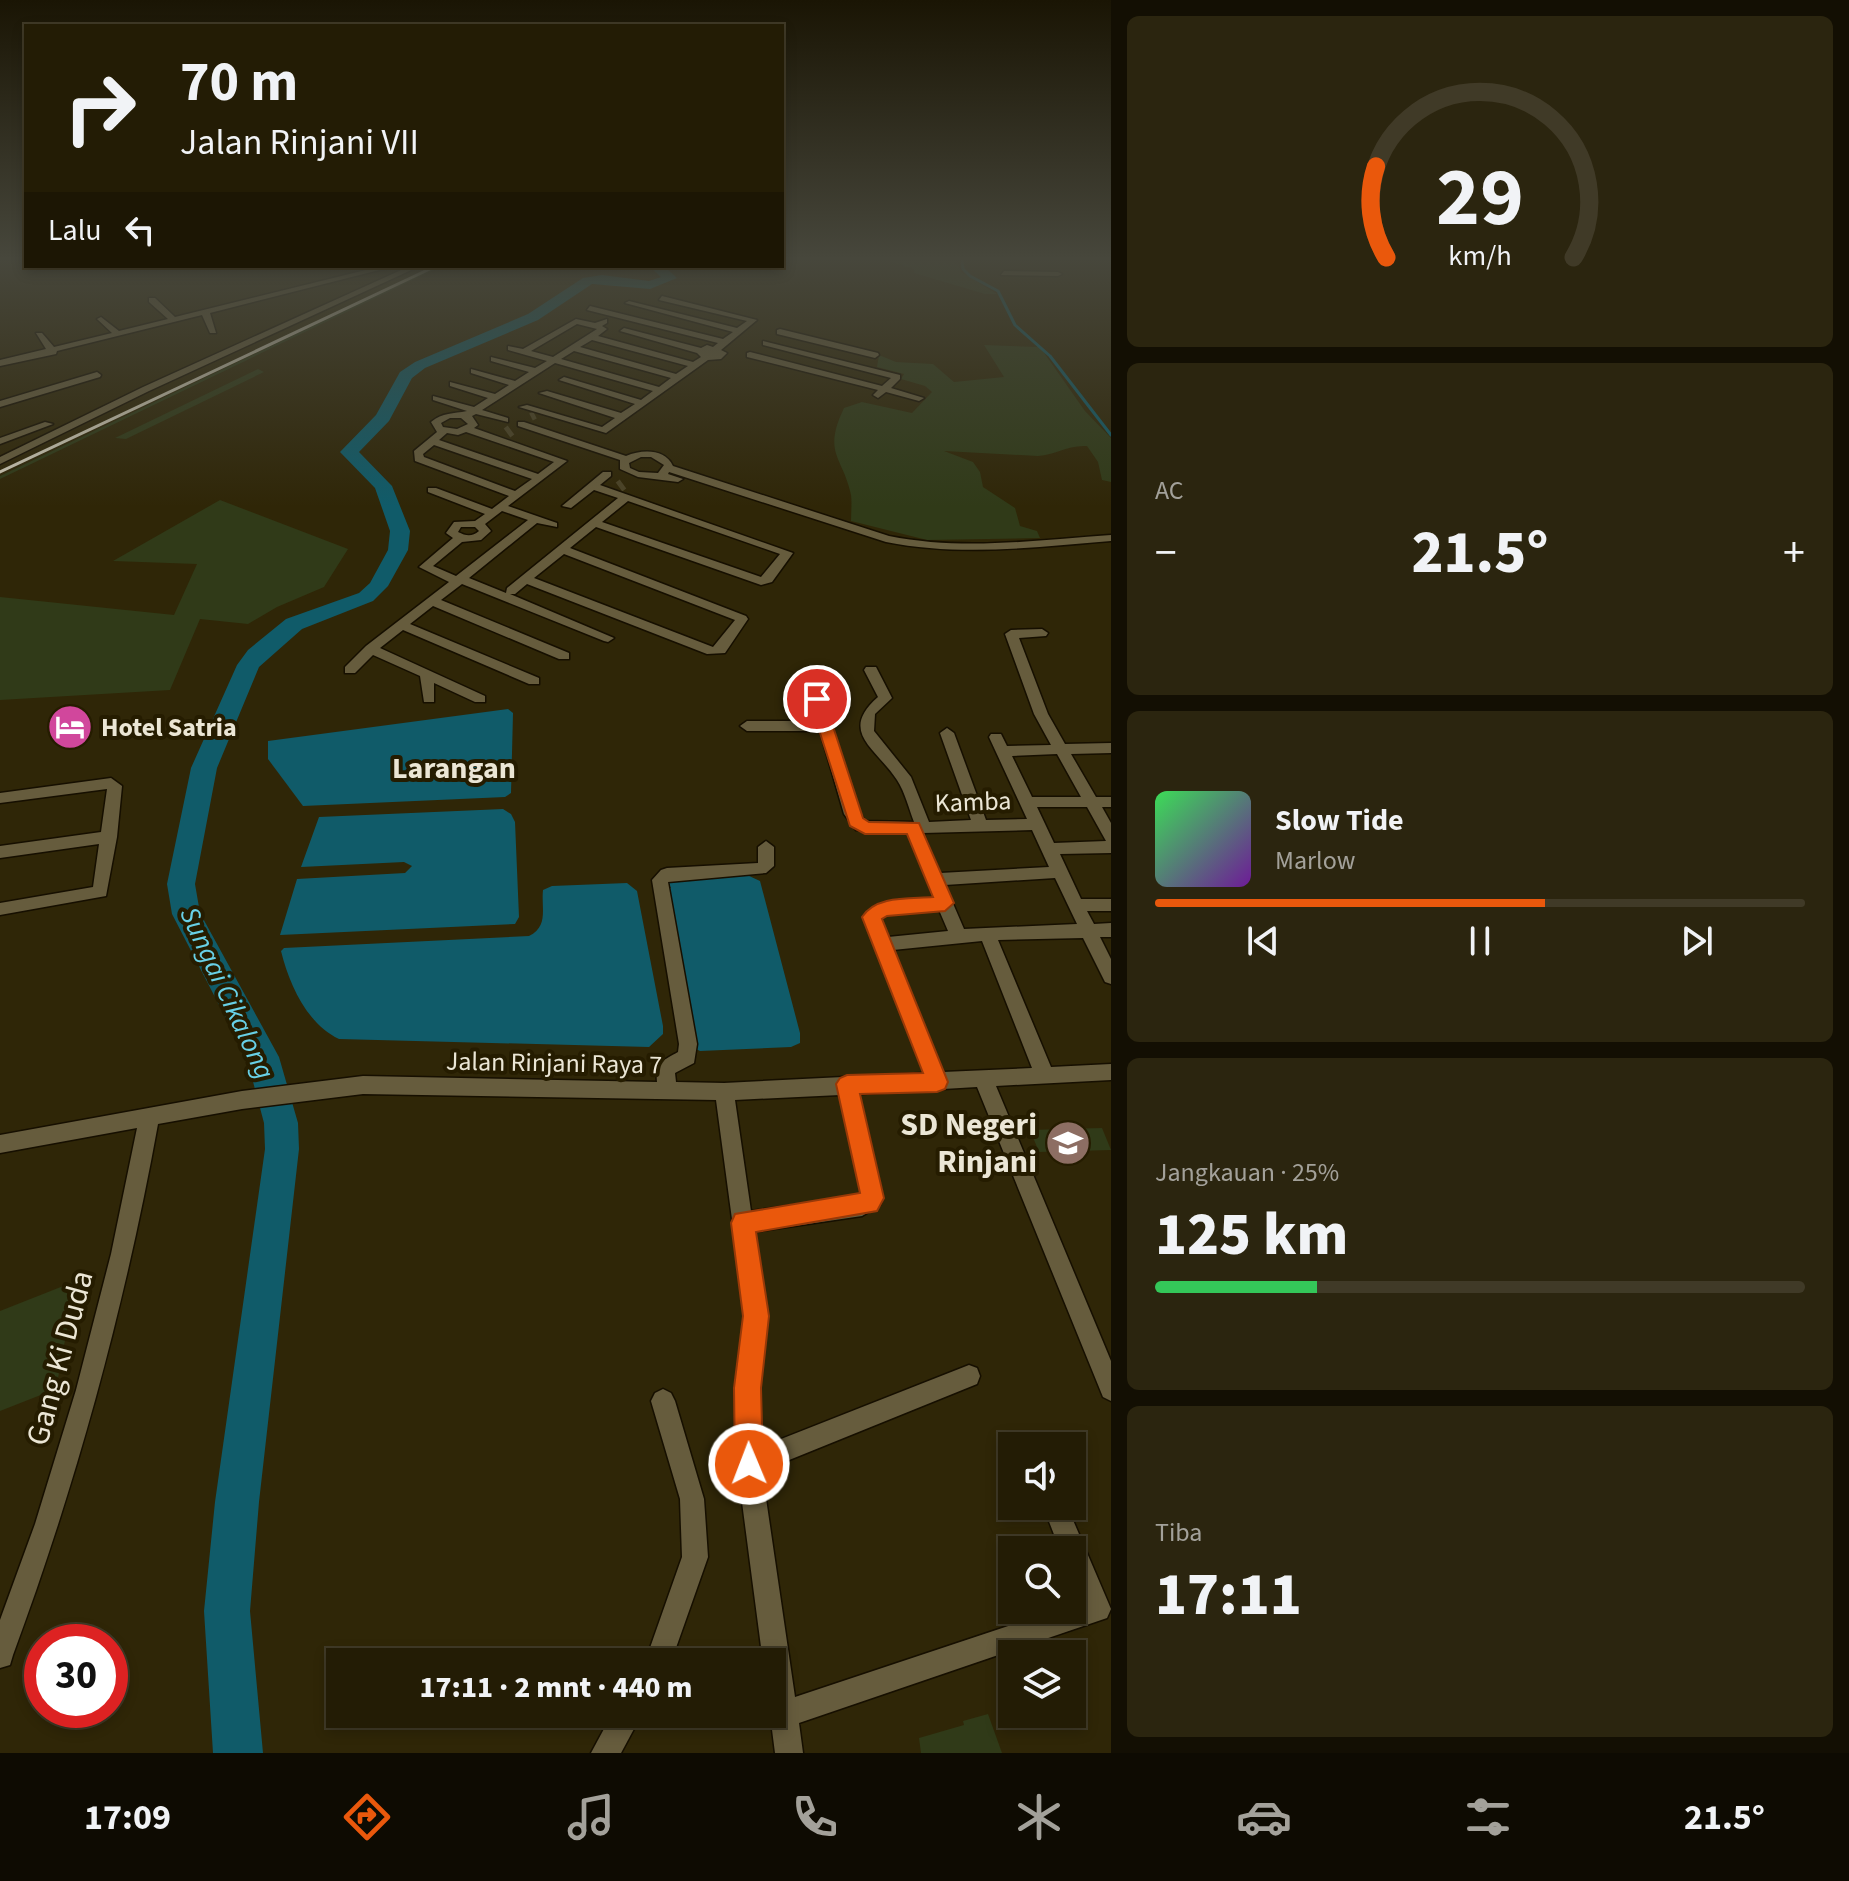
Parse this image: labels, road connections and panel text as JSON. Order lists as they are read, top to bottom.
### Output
{
  "streets": {
    "street": ["Kamba", "Jalan Rinjani Raya 7", "Gang Ki Duda"]
  },
  "crossings": [
    ["Jalan Rinjani Raya 7", "Gang Ki Duda"]
  ],
  "districts": ["Larangan"],
  "water": ["Sungai Cikalong"],
  "places": {
    "hotel": ["Hotel Satria"],
    "school or university": ["SD Negeri Rinjani"]
  },
  "page": {
    "turn": ["70 m", "Jalan Rinjani VII"],
    "then": "Lalu",
    "tile": [
      "AC",
      ["Jangkauan · 25%", "125 km"],
      ["Tiba", "17:11"]
    ],
    "heat": ["−", "21.5°", "+"],
    "song": ["Slow Tide", "Marlow"],
    "limit": "30",
    "trip": "17:11 · 2 mnt · 440 m",
    "tabs": ["17:09", "21.5°"],
    "gauge": ["29", "km/h"]
  }
}
